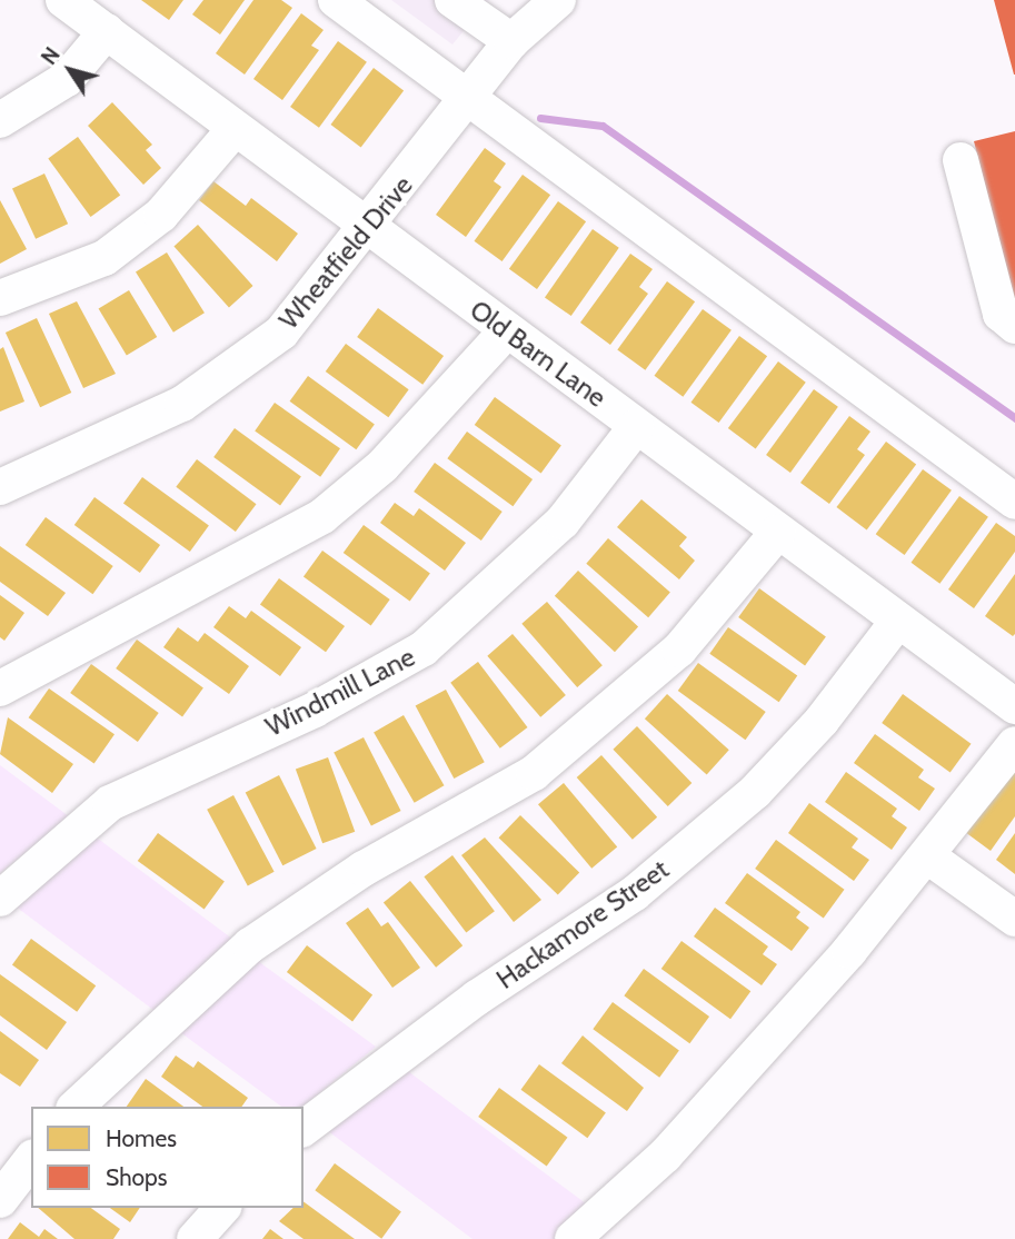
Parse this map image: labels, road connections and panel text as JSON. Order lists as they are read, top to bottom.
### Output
{
  "streets": {
    "street": [
      "Wheatfield Drive",
      "Old Barn Lane",
      "Windmill Lane",
      "Hackamore Street"
    ]
  },
  "crossings": [
    ["Wheatfield Drive", "Old Barn Lane"],
    ["Old Barn Lane", "Windmill Lane"],
    ["Old Barn Lane", "Hackamore Street"]
  ],
  "legend": ["Homes", "Shops"],
  "north": "top left"
}
